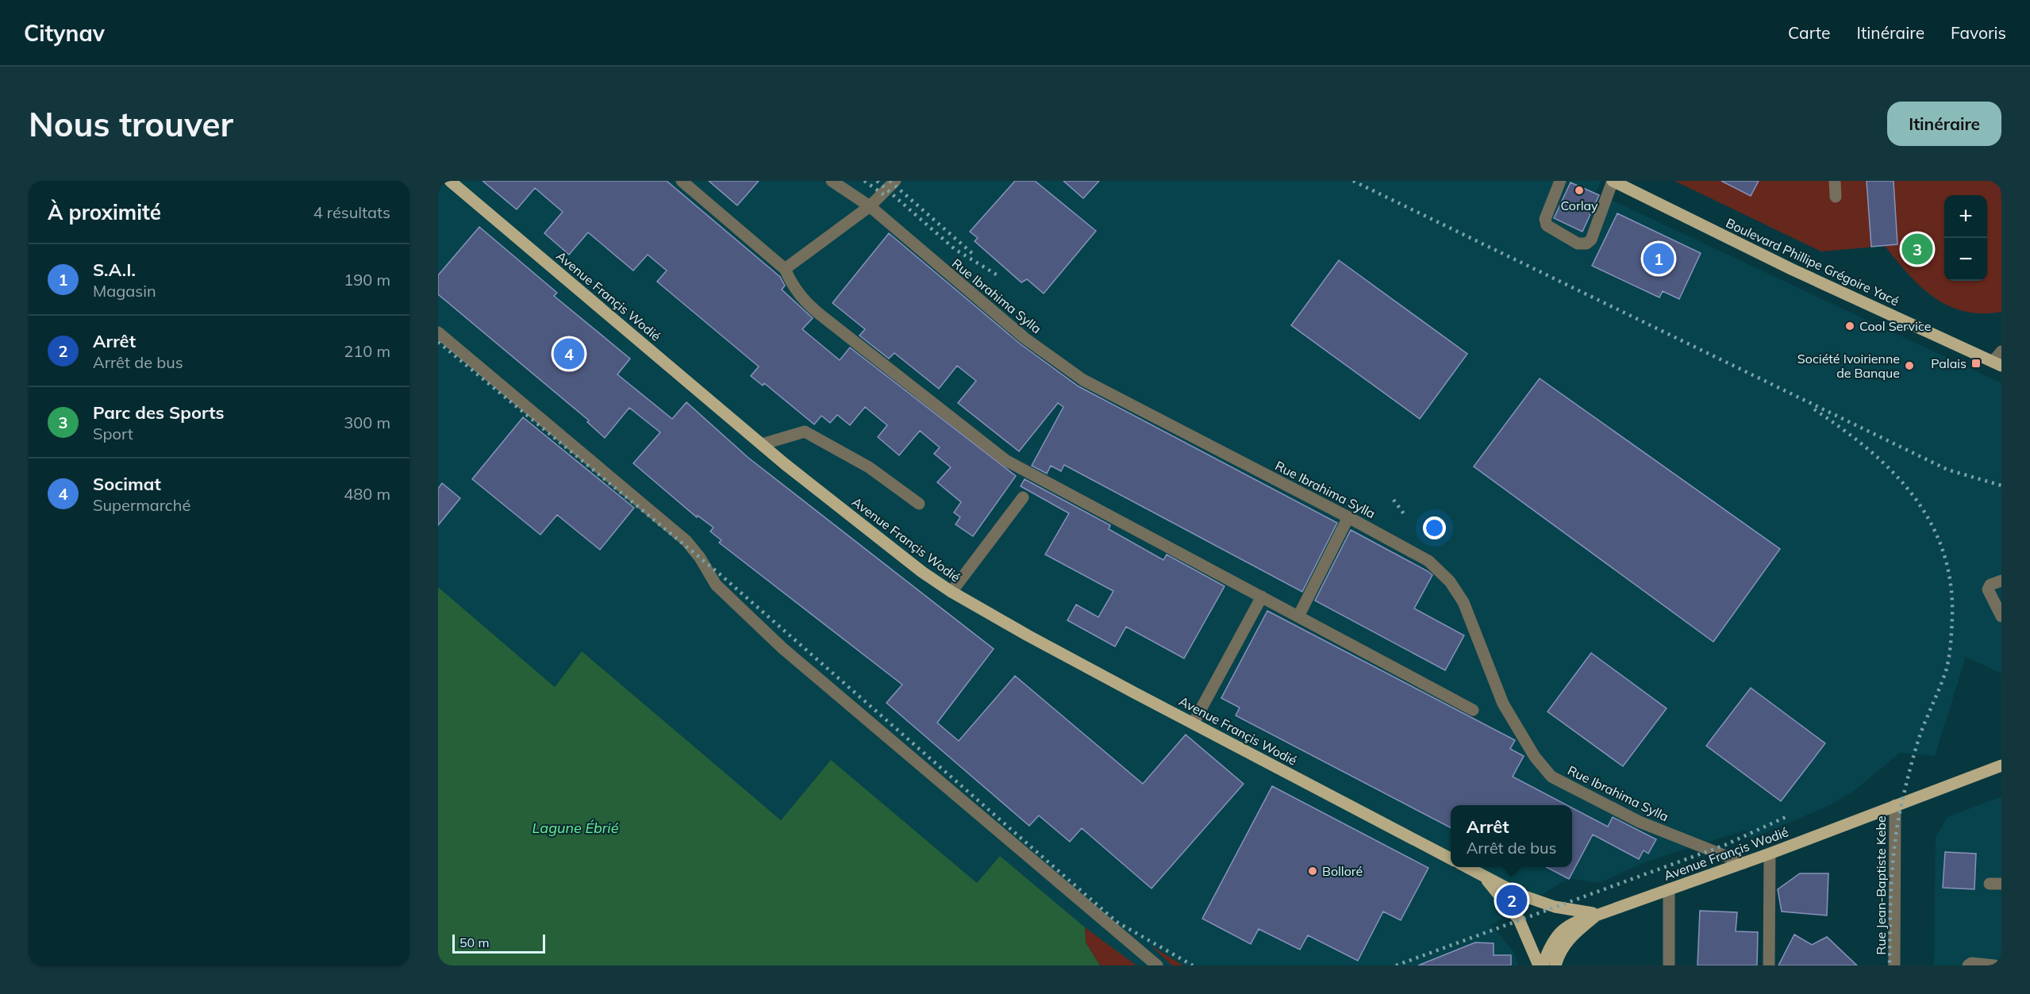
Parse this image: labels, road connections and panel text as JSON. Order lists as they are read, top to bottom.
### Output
{
  "streets": {
    "main road": ["Boulevard Phillipe Grégoire Yacé", "Avenue Françis Wodié"],
    "street": ["Rue Ibrahima Sylla", "Rue Jean-Baptiste Kebe"]
  },
  "crossings": [
    ["Avenue Françis Wodié", "Rue Ibrahima Sylla"],
    ["Avenue Françis Wodié", "Rue Jean-Baptiste Kebe"]
  ],
  "water": ["Lagune Ébrié"],
  "places": {
    "other": [
      "Corlay",
      "Cool Service",
      "Société Ivoirienne de Banque",
      "Bolloré"
    ],
    "transit": ["Palais"]
  },
  "scale_bar": "50 m",
  "page": {
    "header": "Citynav",
    "nav": ["Carte", "Itinéraire", "Favoris"],
    "buttons": "Itinéraire",
    "title": "Nous trouver",
    "heading": ["À proximité", "4 résultats"],
    "map_buttons": ["+", "−"],
    "pins": [
      "3",
      "1",
      "4",
      "2"
    ],
    "list": [
      {
        "mark": "1",
        "name": "S.A.I.",
        "note": "Magasin",
        "value": "190 m"
      },
      {
        "mark": "2",
        "name": "Arrêt",
        "note": "Arrêt de bus",
        "value": "210 m"
      },
      {
        "mark": "3",
        "name": "Parc des Sports",
        "note": "Sport",
        "value": "300 m"
      },
      {
        "mark": "4",
        "name": "Socimat",
        "note": "Supermarché",
        "value": "480 m"
      }
    ],
    "popup": ["Arrêt", "Arrêt de bus"],
    "scale": "50 m"
  }
}
